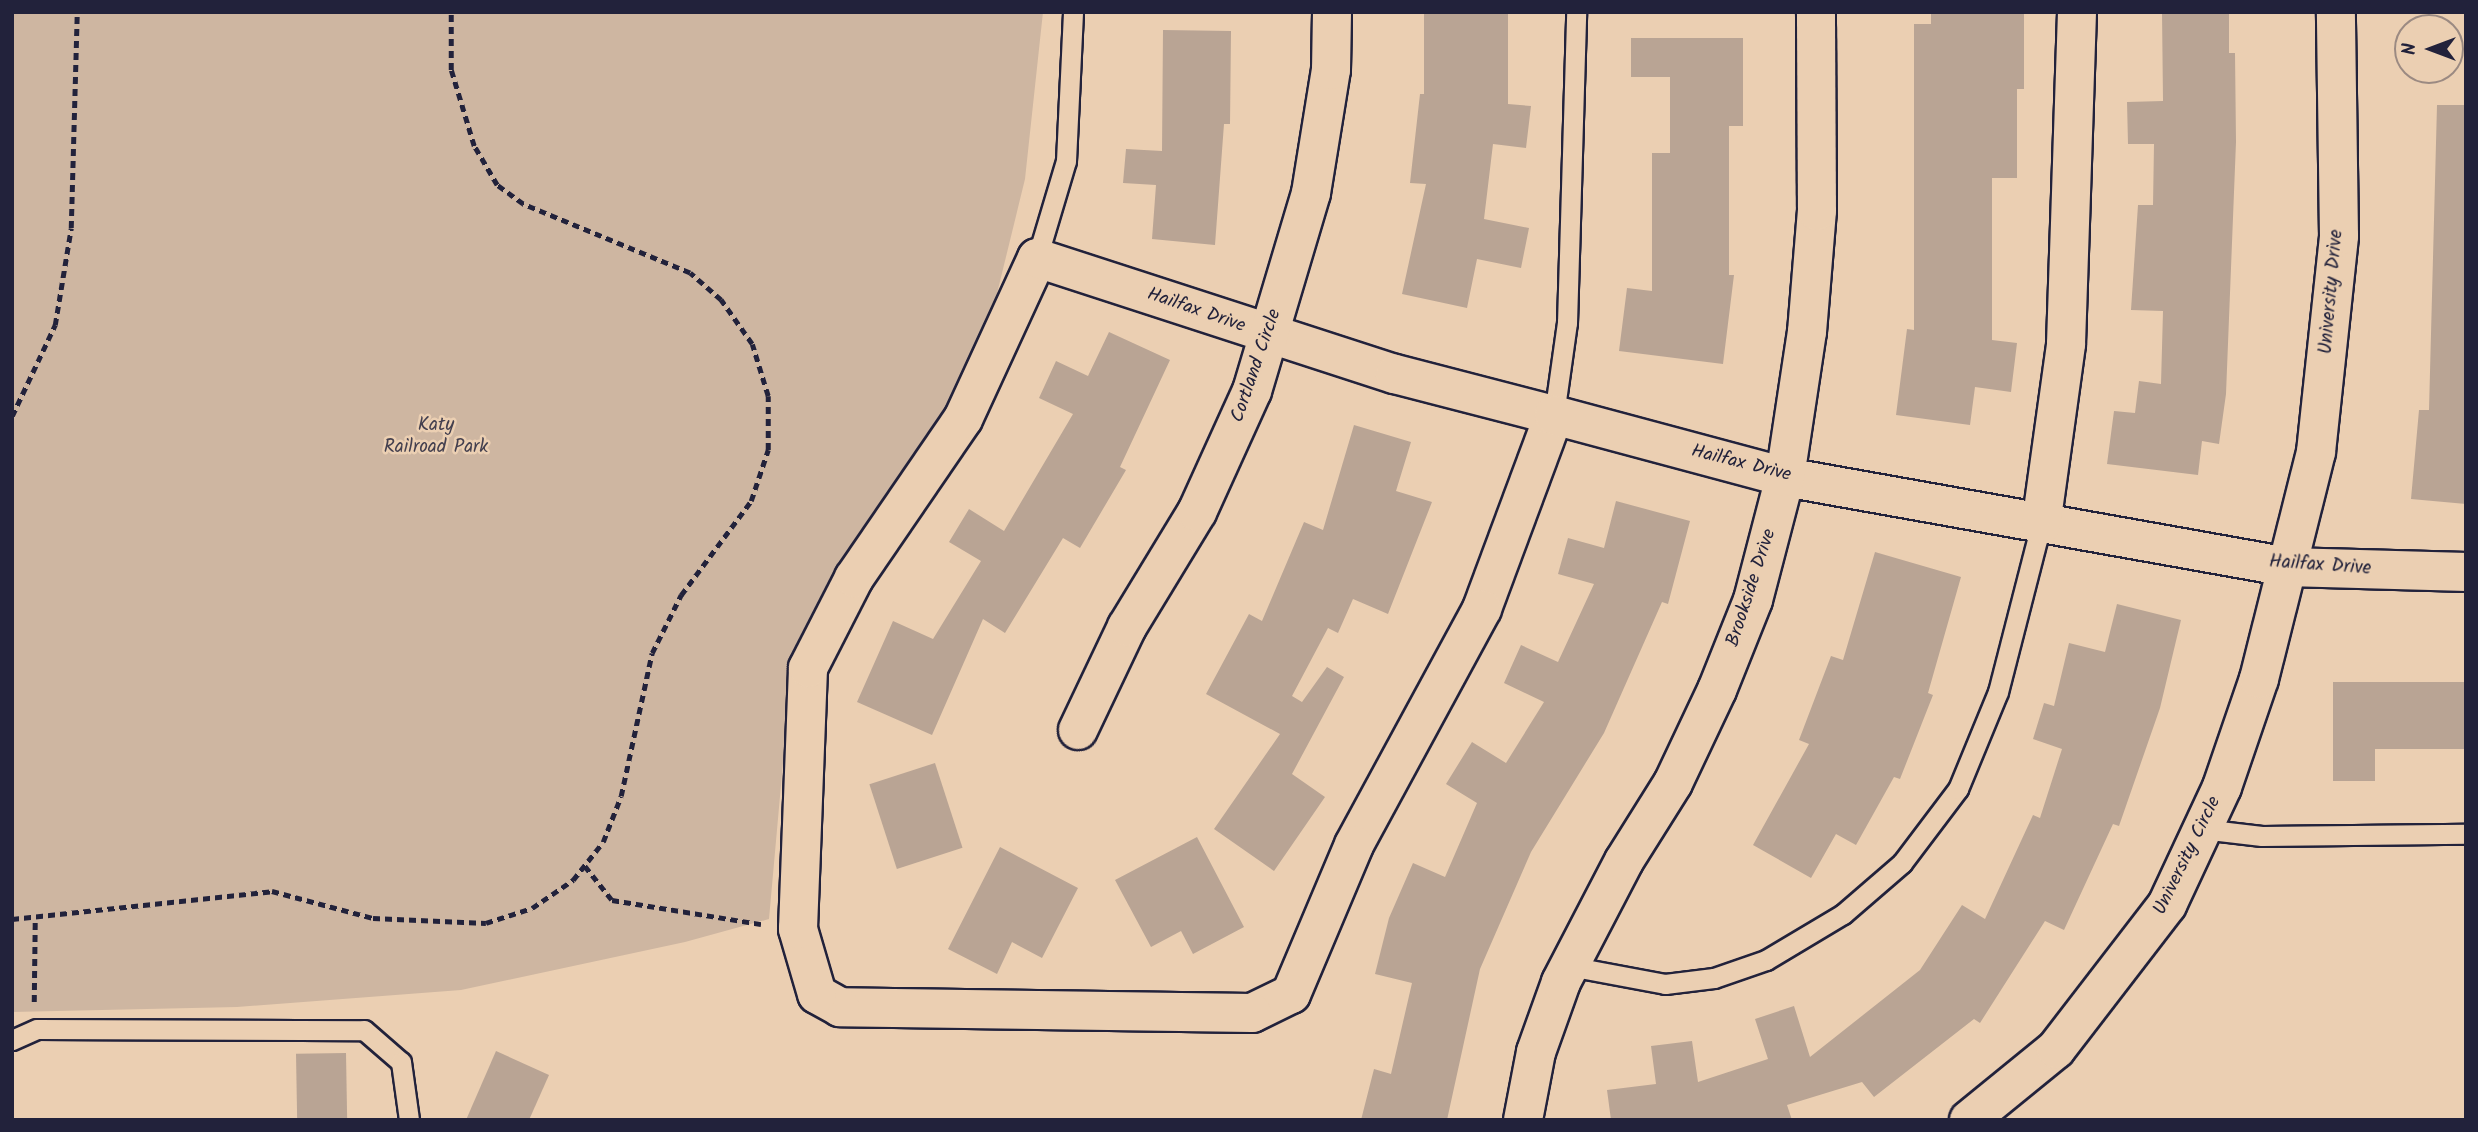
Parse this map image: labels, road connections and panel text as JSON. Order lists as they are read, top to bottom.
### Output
{
  "streets": {
    "street": [
      "University Drive",
      "Hailfax Drive",
      "Cortland Circle",
      "Brookside Drive",
      "University Circle"
    ]
  },
  "crossings": [
    ["University Drive", "Hailfax Drive"],
    ["University Drive", "University Circle"],
    ["Hailfax Drive", "Cortland Circle"],
    ["Hailfax Drive", "Brookside Drive"],
    ["Hailfax Drive", "University Circle"]
  ],
  "parks": ["Katy Railroad Park"],
  "north": "left"
}
